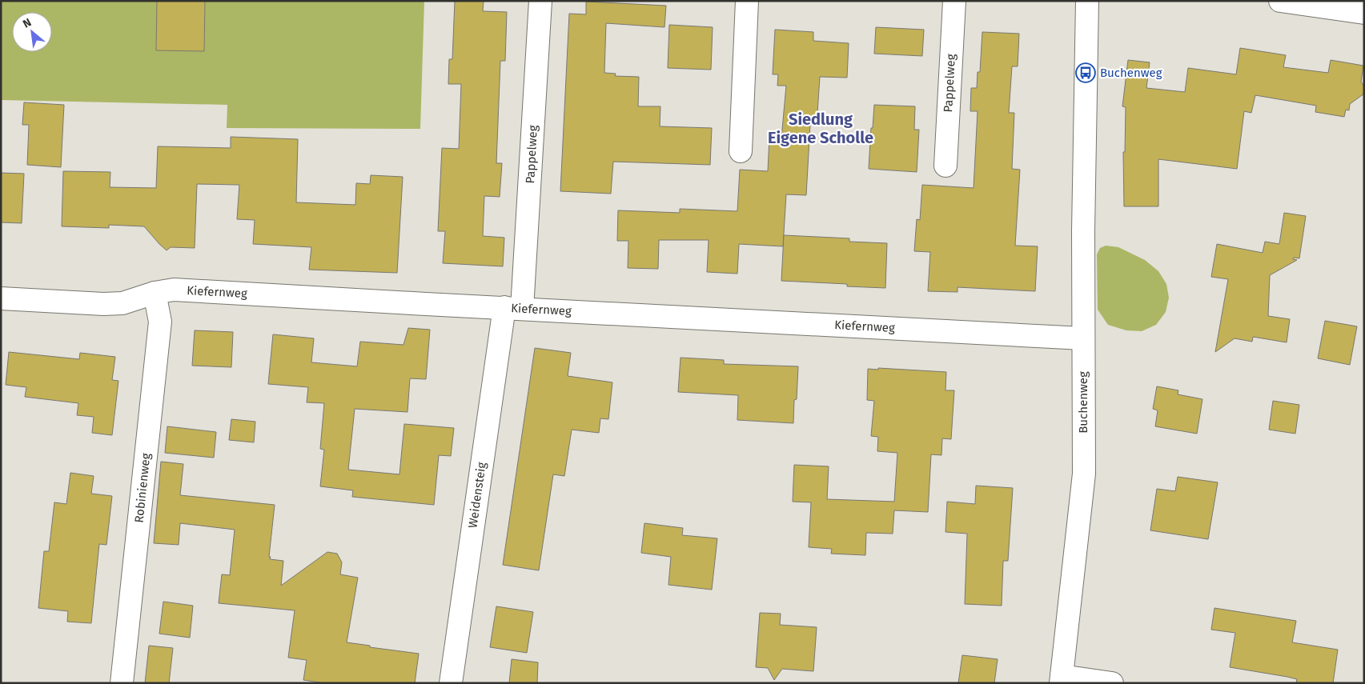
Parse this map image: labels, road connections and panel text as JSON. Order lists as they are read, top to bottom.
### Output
{
  "streets": {
    "street": [
      "Pappelweg",
      "Kiefernweg",
      "Buchenweg",
      "Robinienweg",
      "Weidensteig"
    ]
  },
  "crossings": [
    ["Pappelweg", "Kiefernweg"],
    ["Pappelweg", "Weidensteig"],
    ["Kiefernweg", "Buchenweg"],
    ["Kiefernweg", "Robinienweg"],
    ["Kiefernweg", "Weidensteig"]
  ],
  "districts": ["Siedlung Eigene Scholle"],
  "places": {
    "bus stop": ["Buchenweg"]
  },
  "north": "top left"
}
